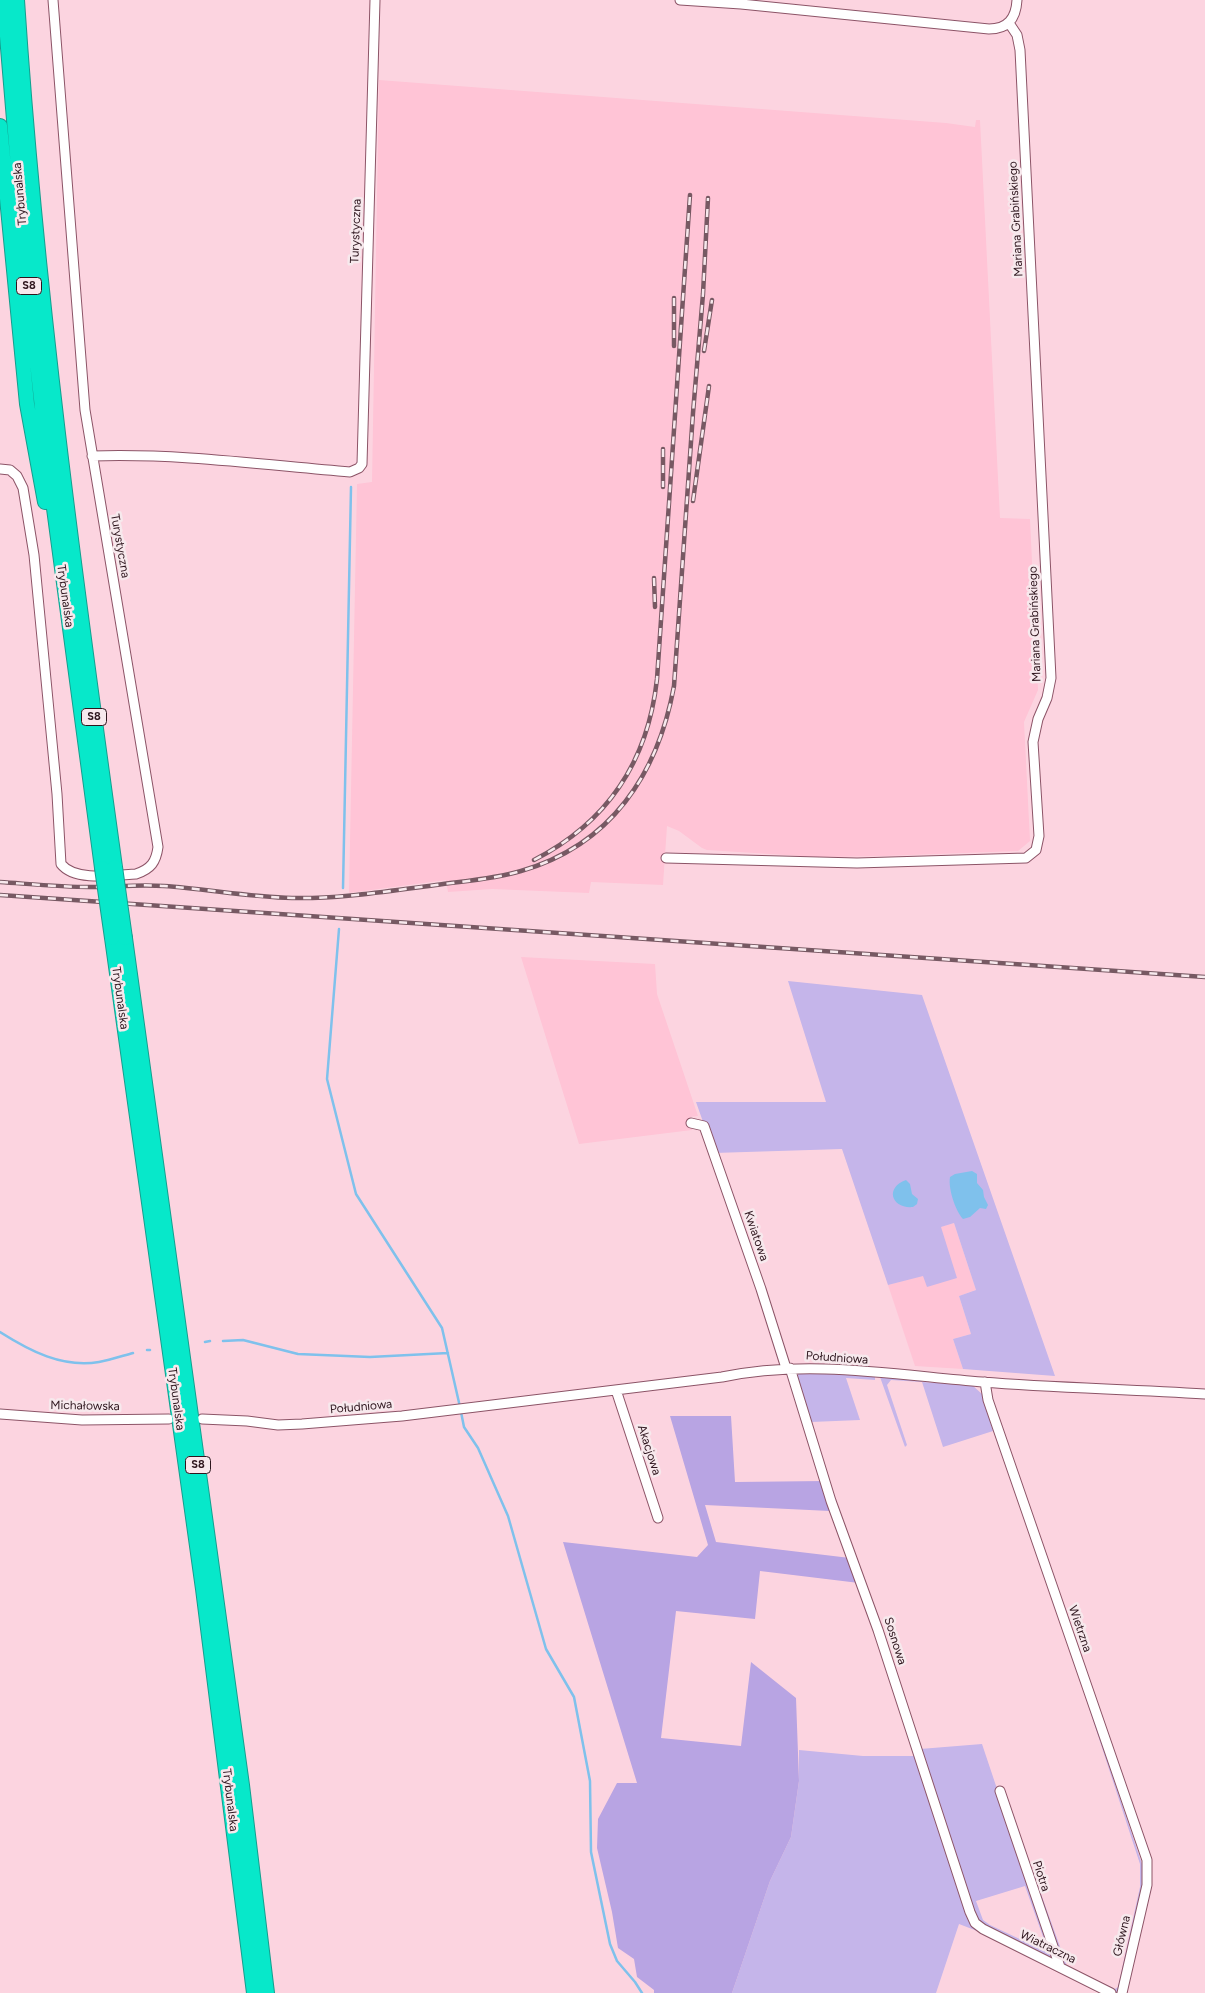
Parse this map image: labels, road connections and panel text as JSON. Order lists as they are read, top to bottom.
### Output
{
  "streets": {
    "highway": ["Trybunalska", "S8"],
    "street": [
      "Mariana Grabińskiego",
      "Turystyczna",
      "Kwiatowa",
      "Południowa",
      "Michałowska",
      "Akacjowa",
      "Wietrzna",
      "Sosnowa",
      "Piotra",
      "Główna",
      "Wiatraczna"
    ]
  },
  "crossings": [
    ["Kwiatowa", "Południowa"],
    ["Kwiatowa", "Sosnowa"],
    ["Południowa", "Akacjowa"],
    ["Południowa", "Wietrzna"],
    ["Południowa", "Sosnowa"],
    ["Wietrzna", "Główna"],
    ["Sosnowa", "Wiatraczna"],
    ["Piotra", "Wiatraczna"]
  ]
}
